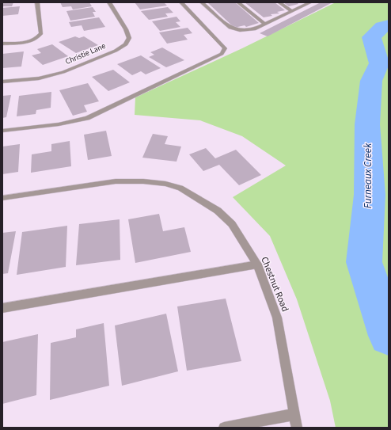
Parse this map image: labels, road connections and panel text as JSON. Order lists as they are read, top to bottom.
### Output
{
  "streets": {
    "street": ["Christie Lane", "Chestnut Road"]
  },
  "water": ["Furneaux Creek"]
}
